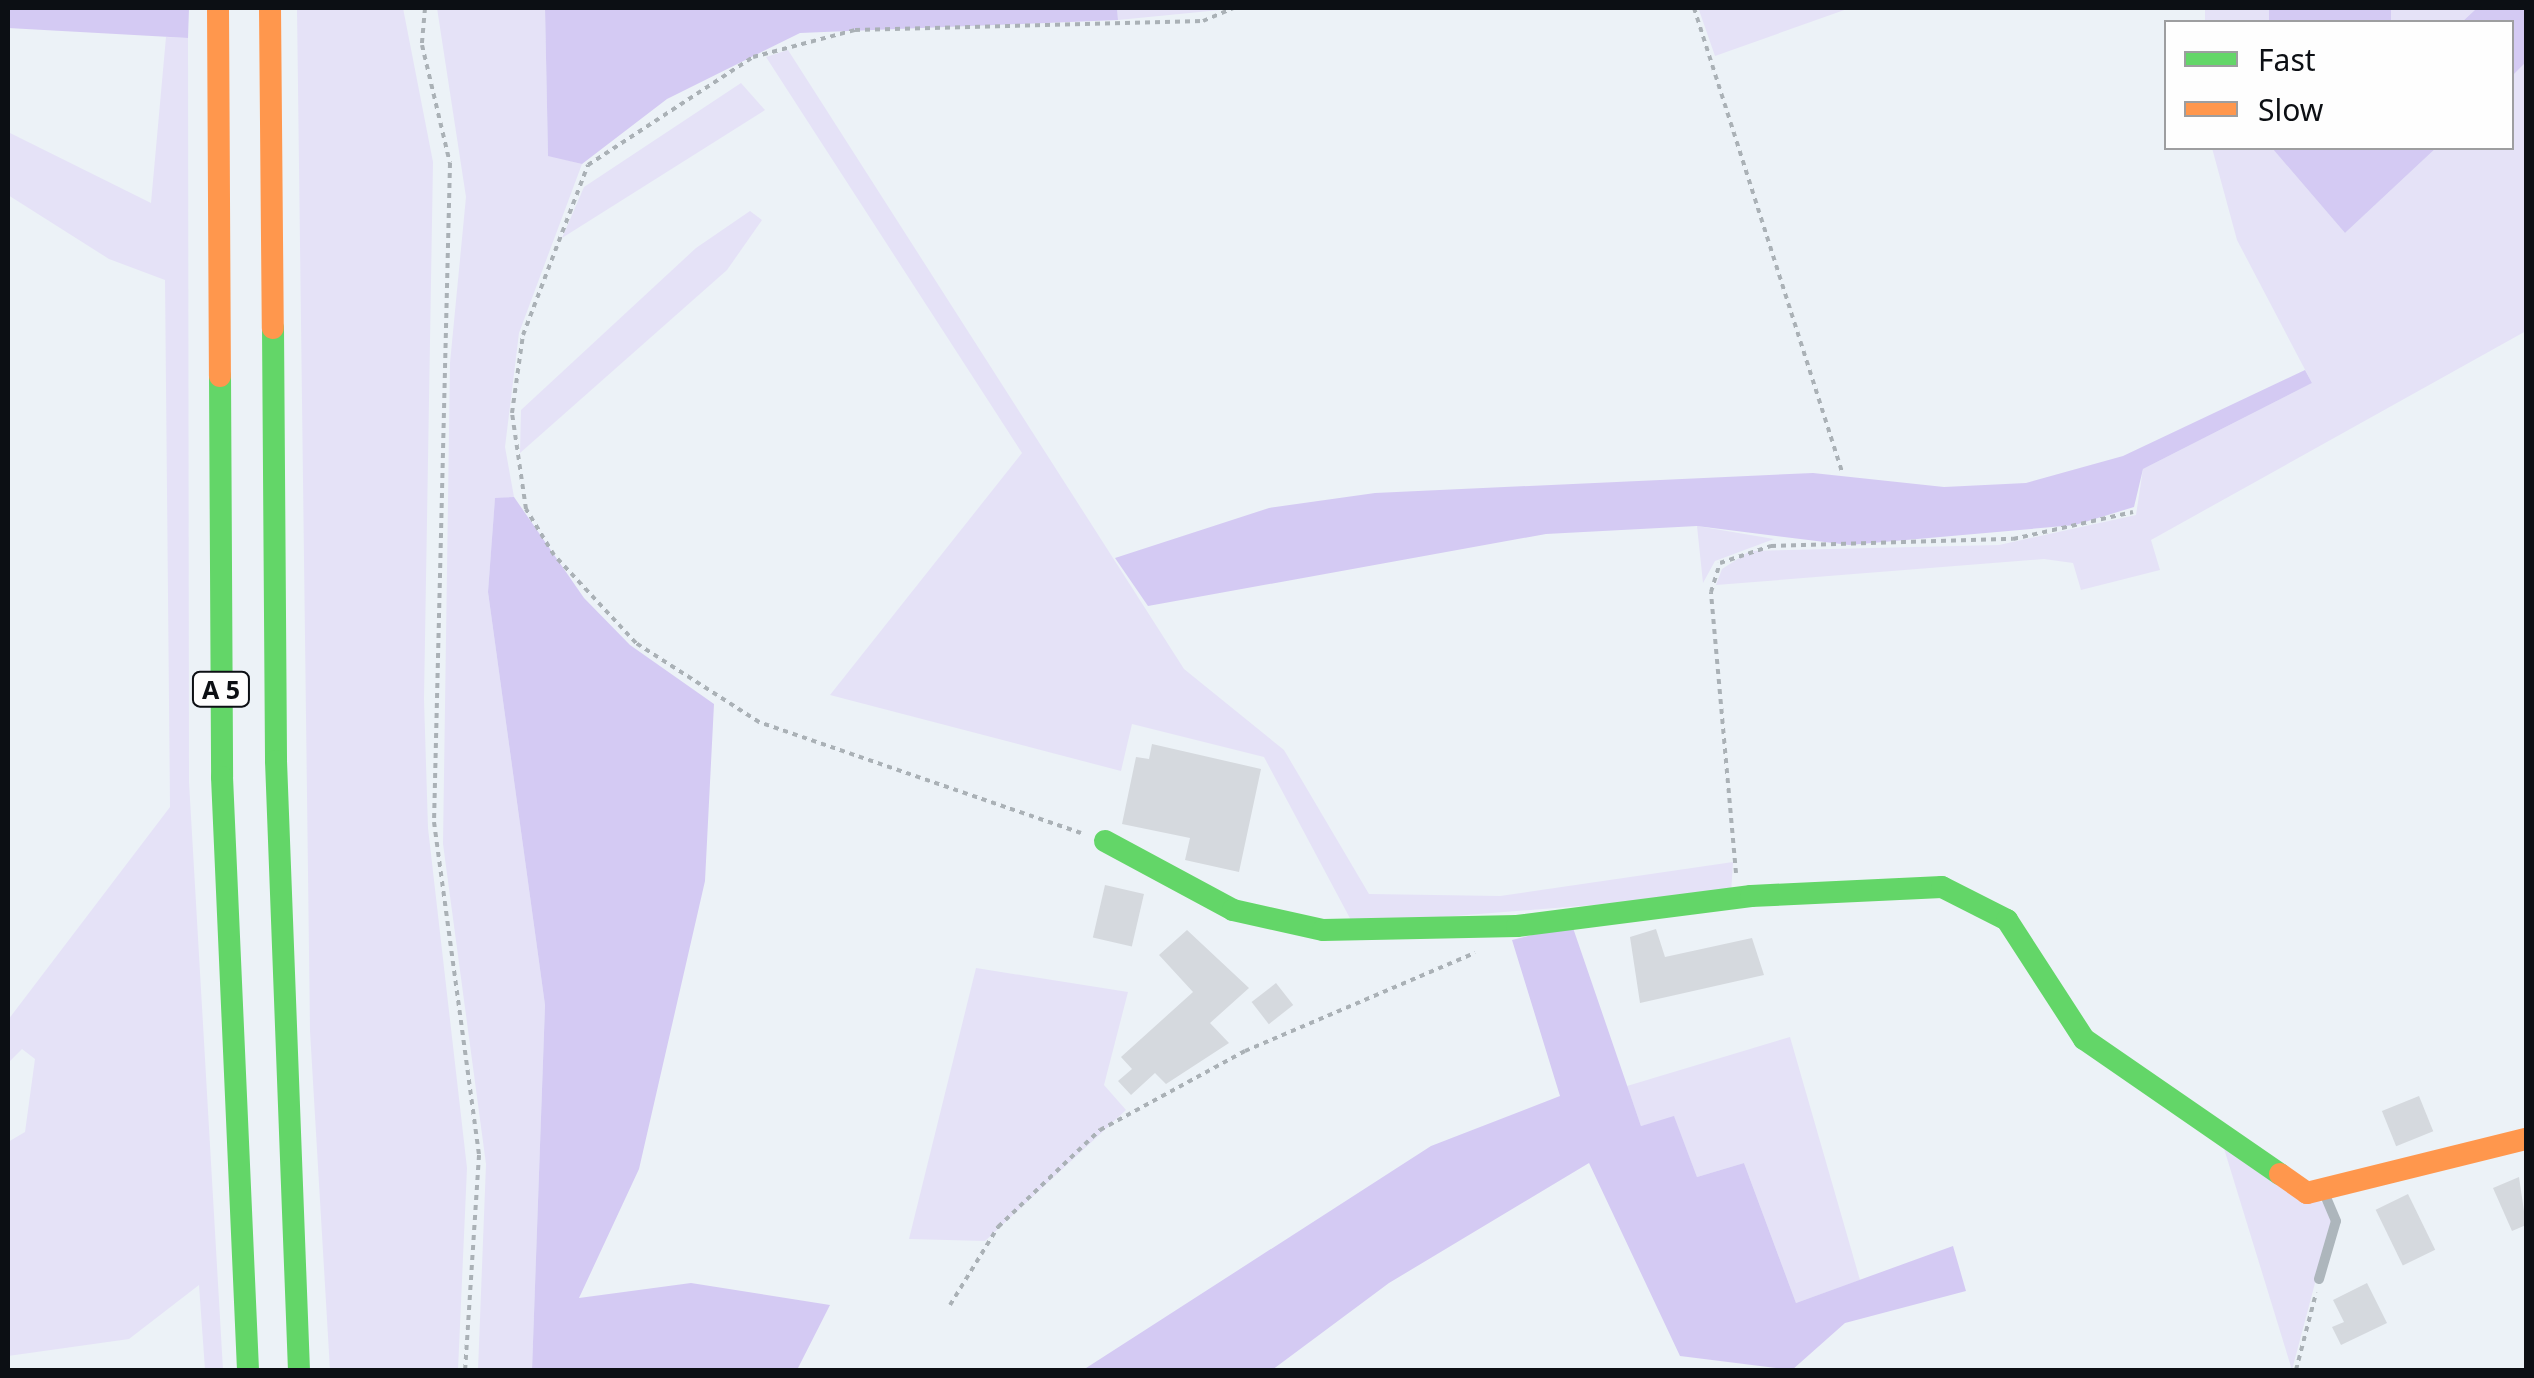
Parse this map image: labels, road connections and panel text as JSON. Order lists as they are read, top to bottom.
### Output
{
  "streets": {
    "main road": ["A 5"]
  },
  "legend": ["Fast", "Slow"]
}
